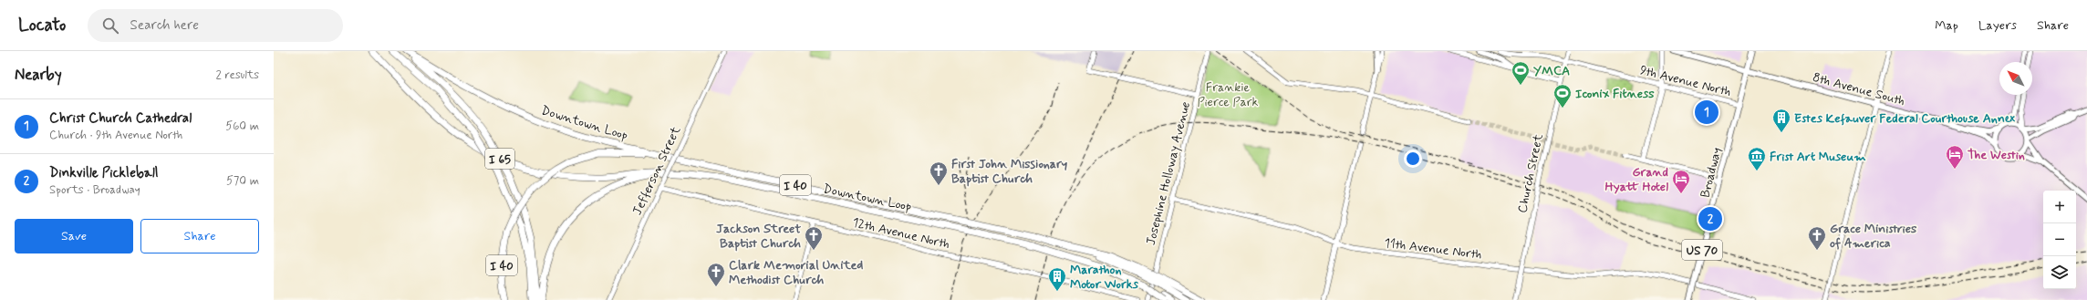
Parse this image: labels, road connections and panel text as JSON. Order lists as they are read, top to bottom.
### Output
{
  "streets": {
    "highway": ["Downtown Loop", "I 65", "I 40"],
    "main road": ["8th Avenue South", "Broadway", "US 70"],
    "street": [
      "9th Avenue North",
      "Jefferson Street",
      "Josephine Holloway Avenue",
      "Church Street",
      "12th Avenue North",
      "11th Avenue North"
    ]
  },
  "crossings": [
    ["9th Avenue North", "Broadway"],
    ["9th Avenue North", "Church Street"],
    ["8th Avenue South", "Broadway"],
    ["Downtown Loop", "I 40"],
    ["Jefferson Street", "12th Avenue North"],
    ["Josephine Holloway Avenue", "11th Avenue North"]
  ],
  "parks": ["Frankie Pierce Park"],
  "places": {
    "sports": ["YMCA", "Iconix Fitness"],
    "building": ["Estes Kefauver Federal Courthouse Annex", "Marathon Motor Works"],
    "hotel": ["The Westin", "Grand Hyatt Hotel"],
    "museum": ["Frist Art Museum"],
    "church": [
      "First John Missionary Baptist Church",
      "Jackson Street Baptist Church",
      "Grace Ministries of America",
      "Clark Memorial United Methodist Church"
    ]
  },
  "north": "top left",
  "page": {
    "header": "Locato",
    "search": "Search here",
    "nav": ["Map", "Layers", "Share"],
    "heading": ["Nearby", "2 results"],
    "list": [
      {
        "mark": "1",
        "name": "Christ Church Cathedral",
        "note": "Church · 9th Avenue North",
        "value": "560 m"
      },
      {
        "mark": "2",
        "name": "Dinkville Pickleball",
        "note": "Sports · Broadway",
        "value": "570 m"
      }
    ],
    "pins": ["1", "2"],
    "map_buttons": ["+", "−"],
    "buttons": ["Save", "Share"]
  }
}
